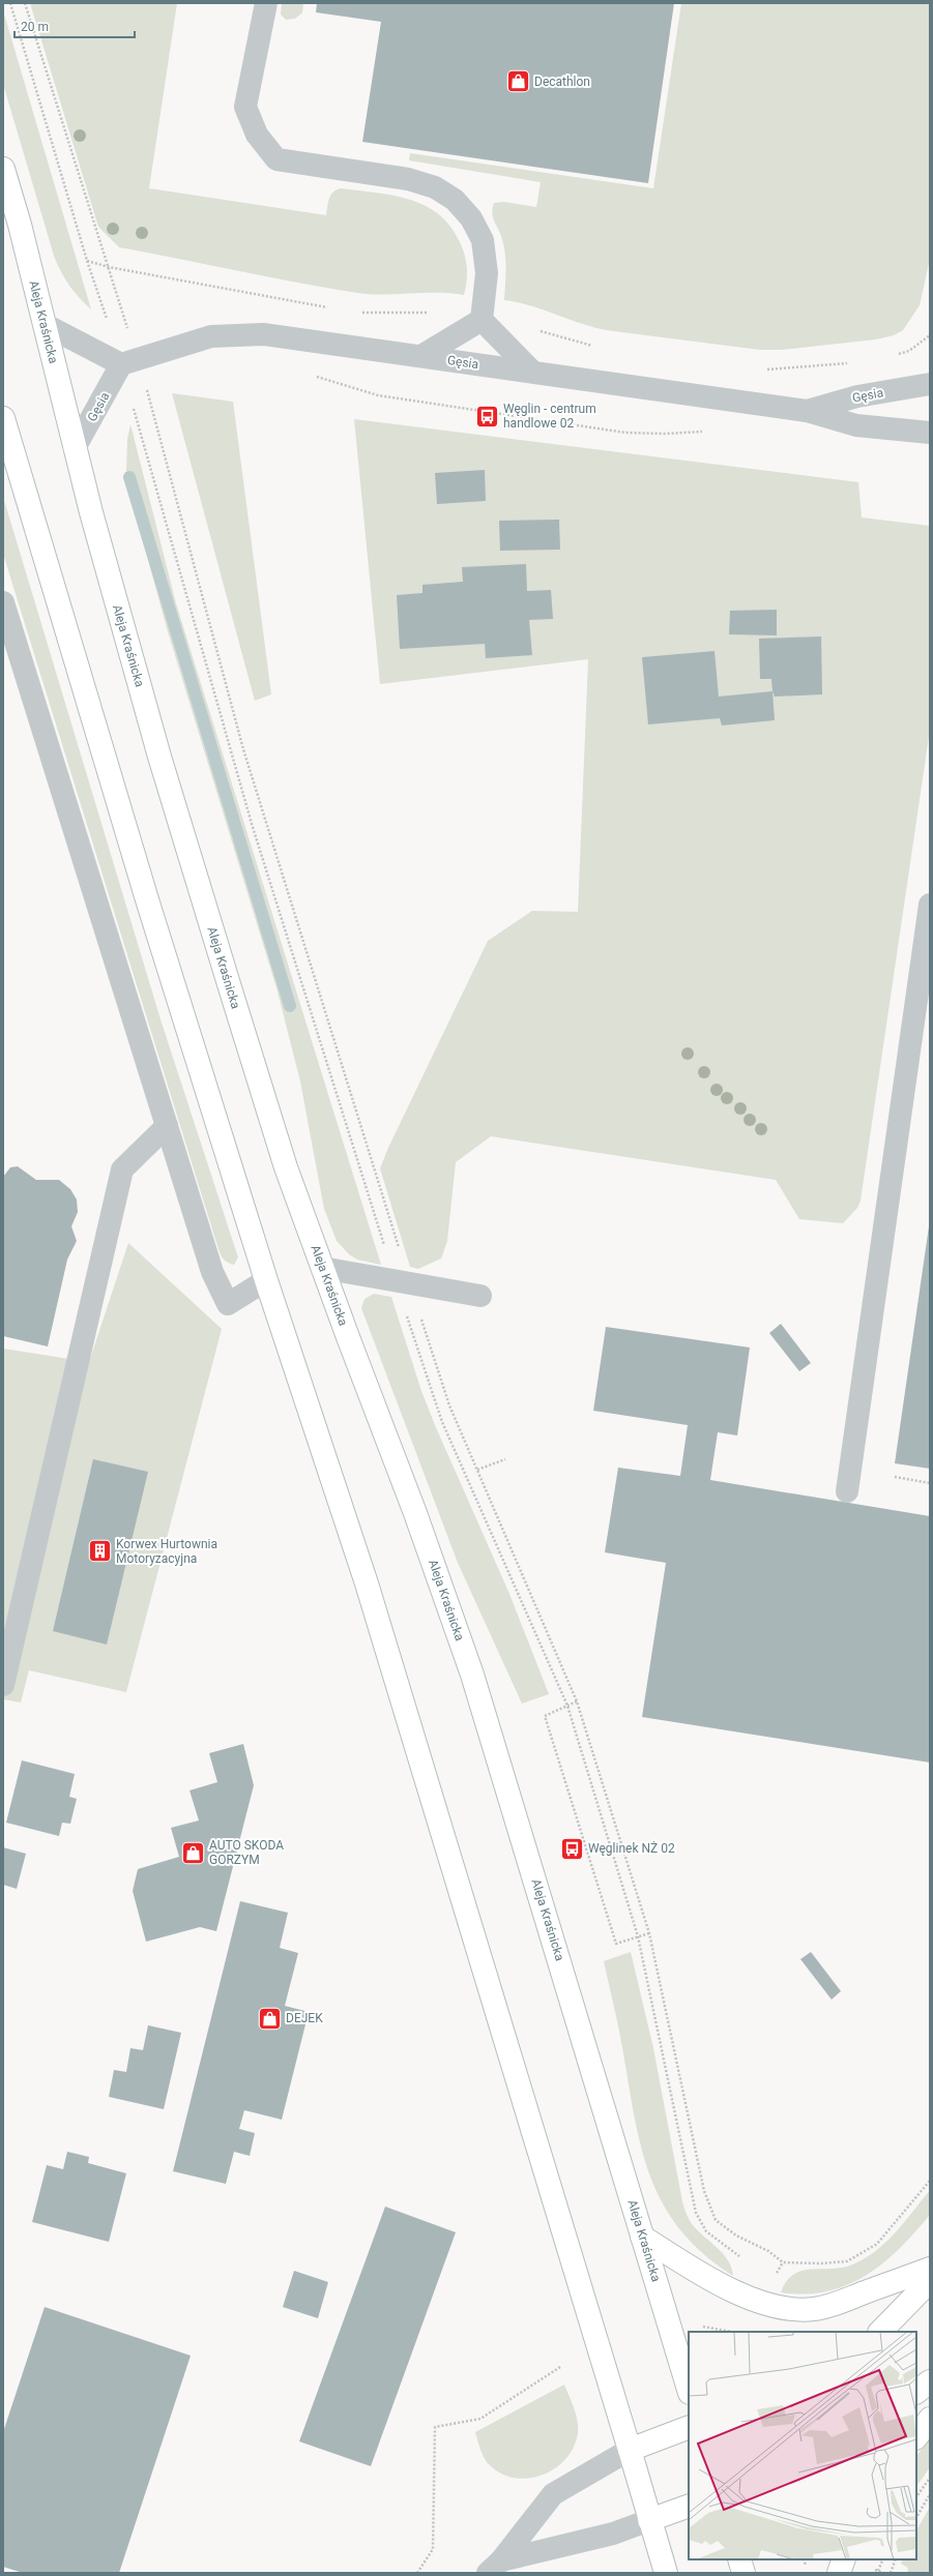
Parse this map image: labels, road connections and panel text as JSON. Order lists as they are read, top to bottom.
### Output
{
  "streets": {
    "main road": ["Aleja Kraśnicka"],
    "street": ["Gęsia"]
  },
  "crossings": [
    ["Aleja Kraśnicka", "Gęsia"]
  ],
  "places": {
    "shop": ["Decathlon", "AUTO SKODA GORZYM", "DEJEK"],
    "bus stop": ["Węglin - centrum handlowe 02", "Węglinek NŻ 02"],
    "building": ["Korwex Hurtownia Motoryzacyjna"]
  },
  "scale_bar": "20 m"
}
